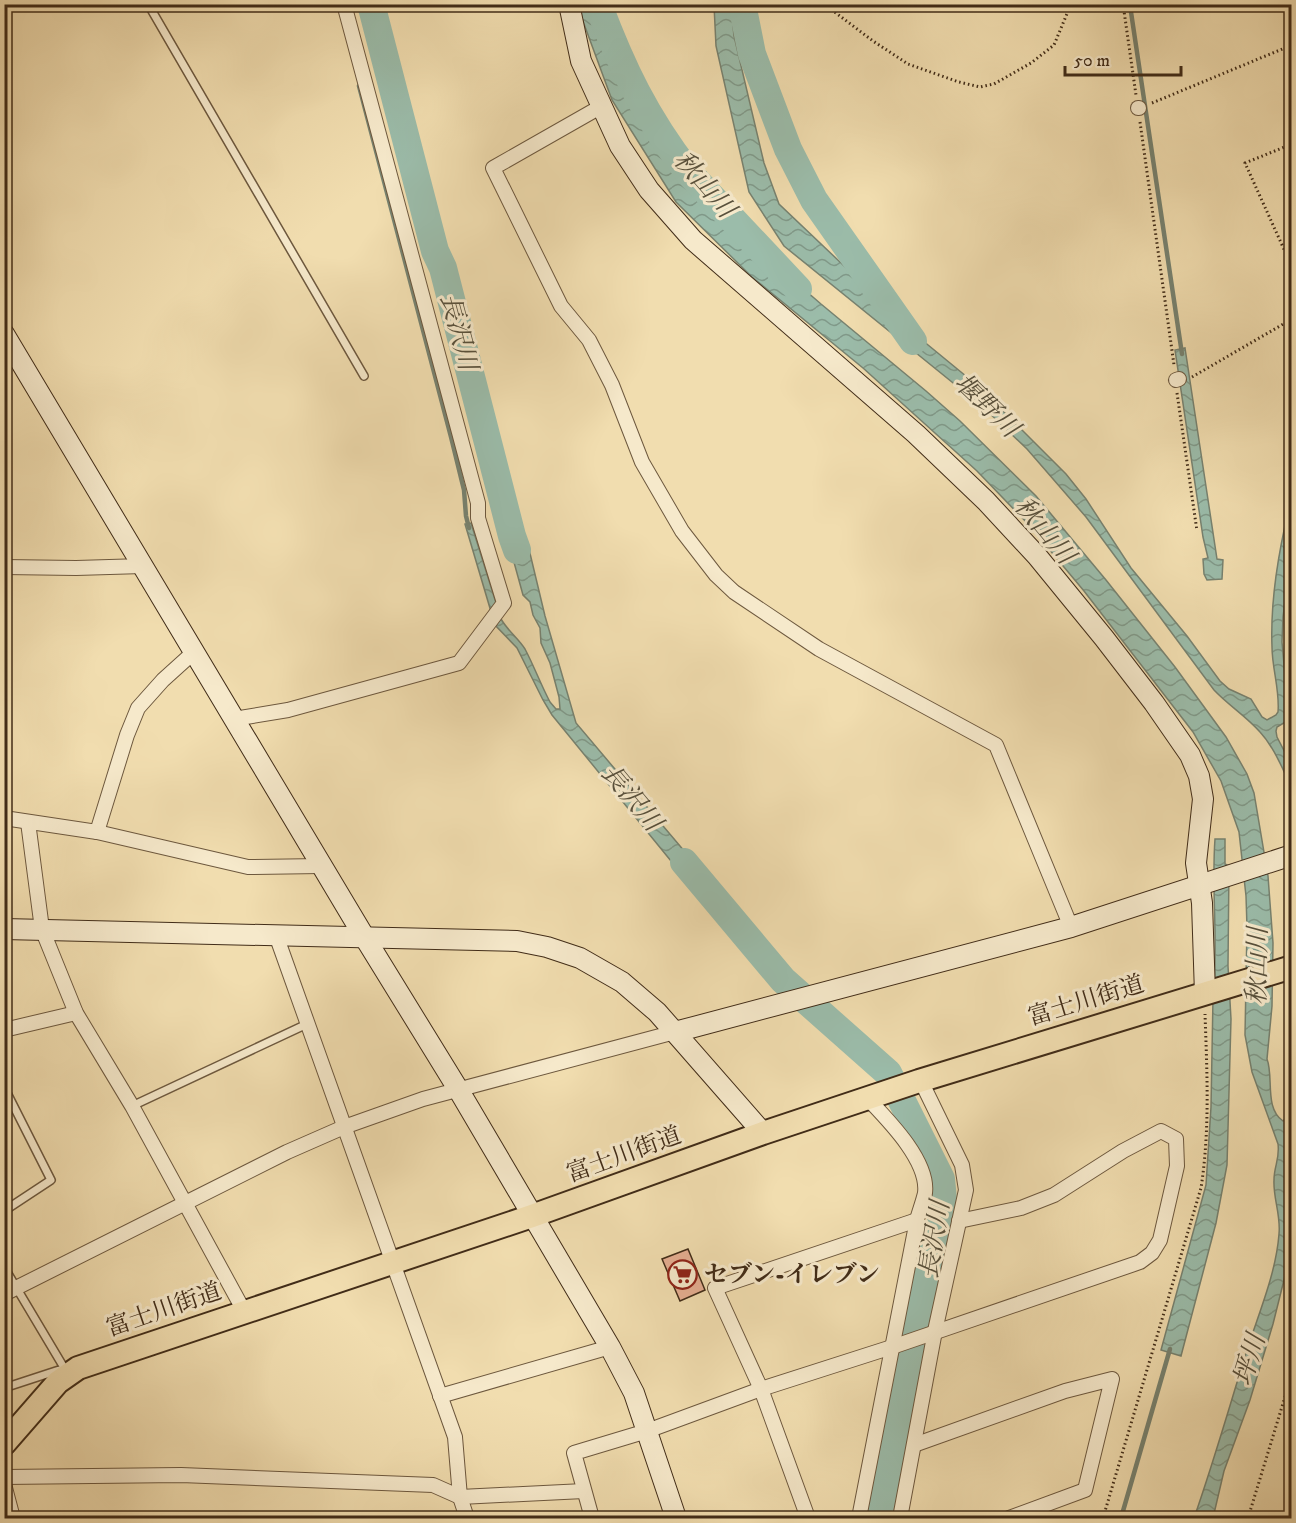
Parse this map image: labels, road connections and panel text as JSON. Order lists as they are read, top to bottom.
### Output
{
  "streets": {
    "main road": ["富士川街道"]
  },
  "water": [
    "秋山川",
    "長沢川",
    "堰野川",
    "坪川"
  ],
  "places": {
    "supermarket": ["セブン-イレブン"]
  },
  "scale_bar": "50 m"
}
